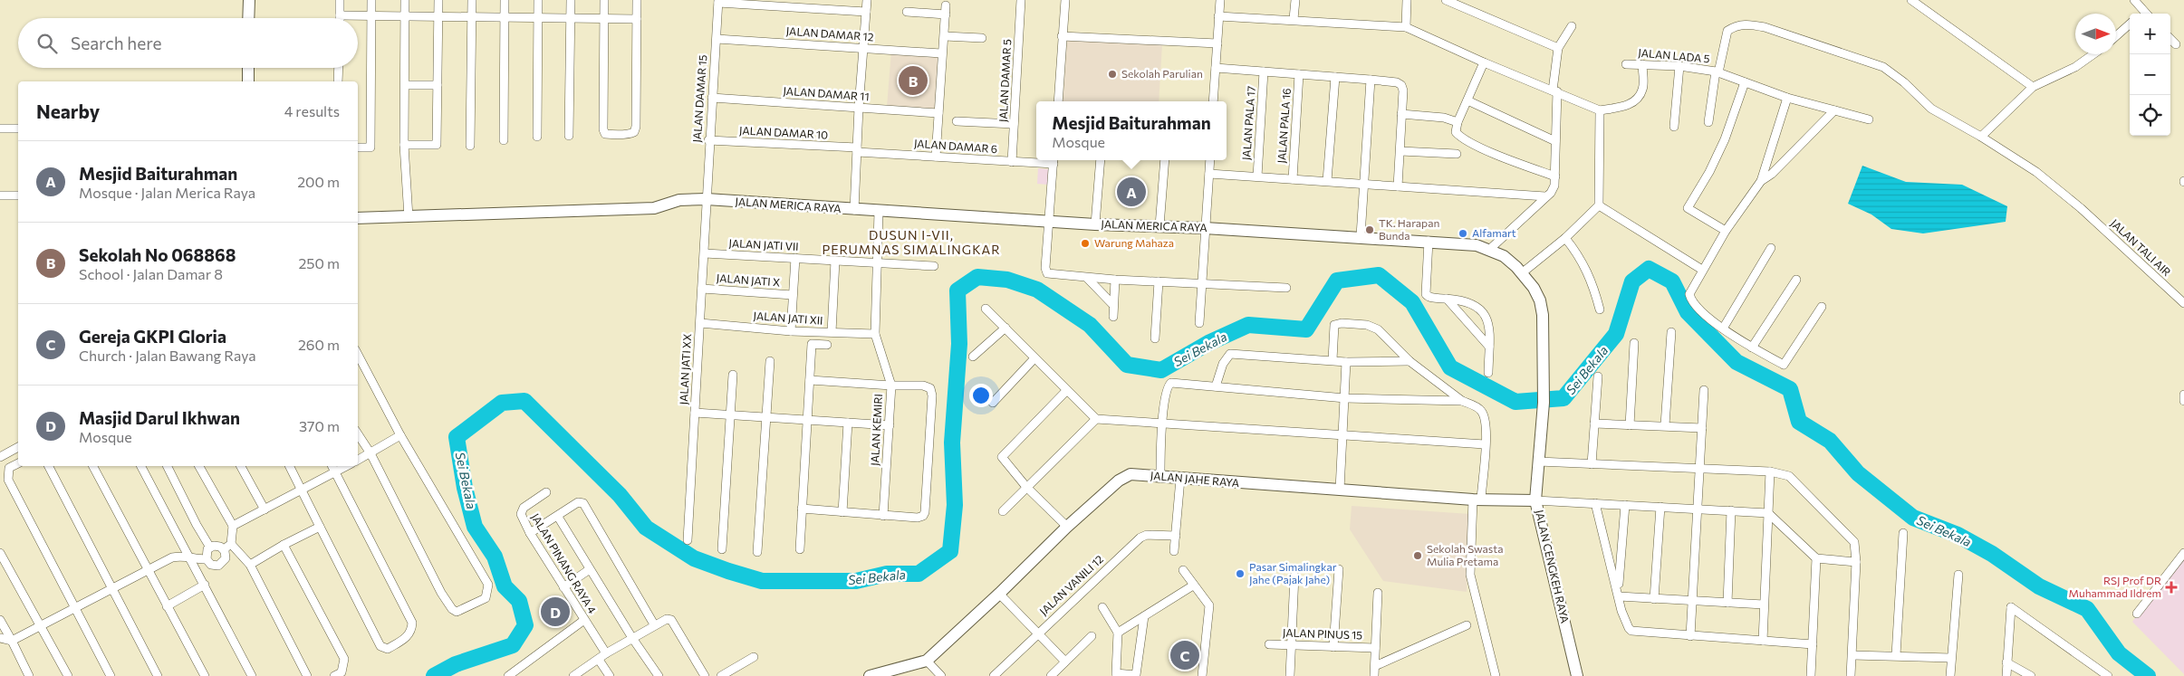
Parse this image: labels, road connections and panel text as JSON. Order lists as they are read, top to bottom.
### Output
{
  "streets": {
    "street": [
      "JALAN DAMAR 12",
      "JALAN LADA 5",
      "JALAN DAMAR 5",
      "JALAN DAMAR 11",
      "JALAN DAMAR 15",
      "JALAN PALA 17",
      "JALAN PALA 16",
      "JALAN DAMAR 10",
      "JALAN DAMAR 6",
      "JALAN MERICA RAYA",
      "JALAN JATI VII",
      "JALAN TALI AIR",
      "JALAN JATI X",
      "JALAN JATI XII",
      "JALAN JATI XX",
      "JALAN KEMIRI",
      "JALAN JAHE RAYA",
      "JALAN PINANG RAYA 4",
      "JALAN CENGKEH RAYA",
      "JALAN VANILI 12",
      "JALAN PINUS 15"
    ]
  },
  "crossings": [
    ["JALAN DAMAR 12", "JALAN DAMAR 15"],
    ["JALAN LADA 5", "JALAN TALI AIR"],
    ["JALAN DAMAR 5", "JALAN DAMAR 6"],
    ["JALAN DAMAR 11", "JALAN DAMAR 15"],
    ["JALAN DAMAR 15", "JALAN DAMAR 10"],
    ["JALAN DAMAR 15", "JALAN MERICA RAYA"],
    ["JALAN DAMAR 15", "JALAN JATI XX"],
    ["JALAN DAMAR 10", "JALAN DAMAR 6"],
    ["JALAN MERICA RAYA", "JALAN JATI XX"],
    ["JALAN MERICA RAYA", "JALAN KEMIRI"],
    ["JALAN MERICA RAYA", "JALAN CENGKEH RAYA"],
    ["JALAN JATI VII", "JALAN JATI XX"],
    ["JALAN JATI VII", "JALAN KEMIRI"],
    ["JALAN JATI X", "JALAN JATI XX"],
    ["JALAN JATI XII", "JALAN JATI XX"],
    ["JALAN JATI XII", "JALAN KEMIRI"],
    ["JALAN JAHE RAYA", "JALAN CENGKEH RAYA"]
  ],
  "districts": ["DUSUN I-VII, PERUMNAS SIMALINGKAR"],
  "water": ["Sei Bekala"],
  "places": {
    "other": [
      "Sekolah Parulian",
      "TK. Harapan Bunda",
      "Alfamart",
      "Warung Mahaza",
      "Sekolah Swasta Mulia Pretama",
      "Pasar Simalingkar Jahe (Pajak Jahe)"
    ],
    "health": ["RSJ Prof DR Muhammad Ildrem"]
  },
  "north": "right",
  "page": {
    "map_buttons": ["+", "−"],
    "search": "Search here",
    "pins": [
      "B",
      "A",
      "D",
      "C"
    ],
    "heading": ["Nearby", "4 results"],
    "popup": ["Mesjid Baiturahman", "Mosque"],
    "list": [
      {
        "mark": "A",
        "name": "Mesjid Baiturahman",
        "note": "Mosque · Jalan Merica Raya",
        "value": "200 m"
      },
      {
        "mark": "B",
        "name": "Sekolah No 068868",
        "note": "School · Jalan Damar 8",
        "value": "250 m"
      },
      {
        "mark": "C",
        "name": "Gereja GKPI Gloria",
        "note": "Church · Jalan Bawang Raya",
        "value": "260 m"
      },
      {
        "mark": "D",
        "name": "Masjid Darul Ikhwan",
        "note": "Mosque",
        "value": "370 m"
      }
    ]
  }
}
